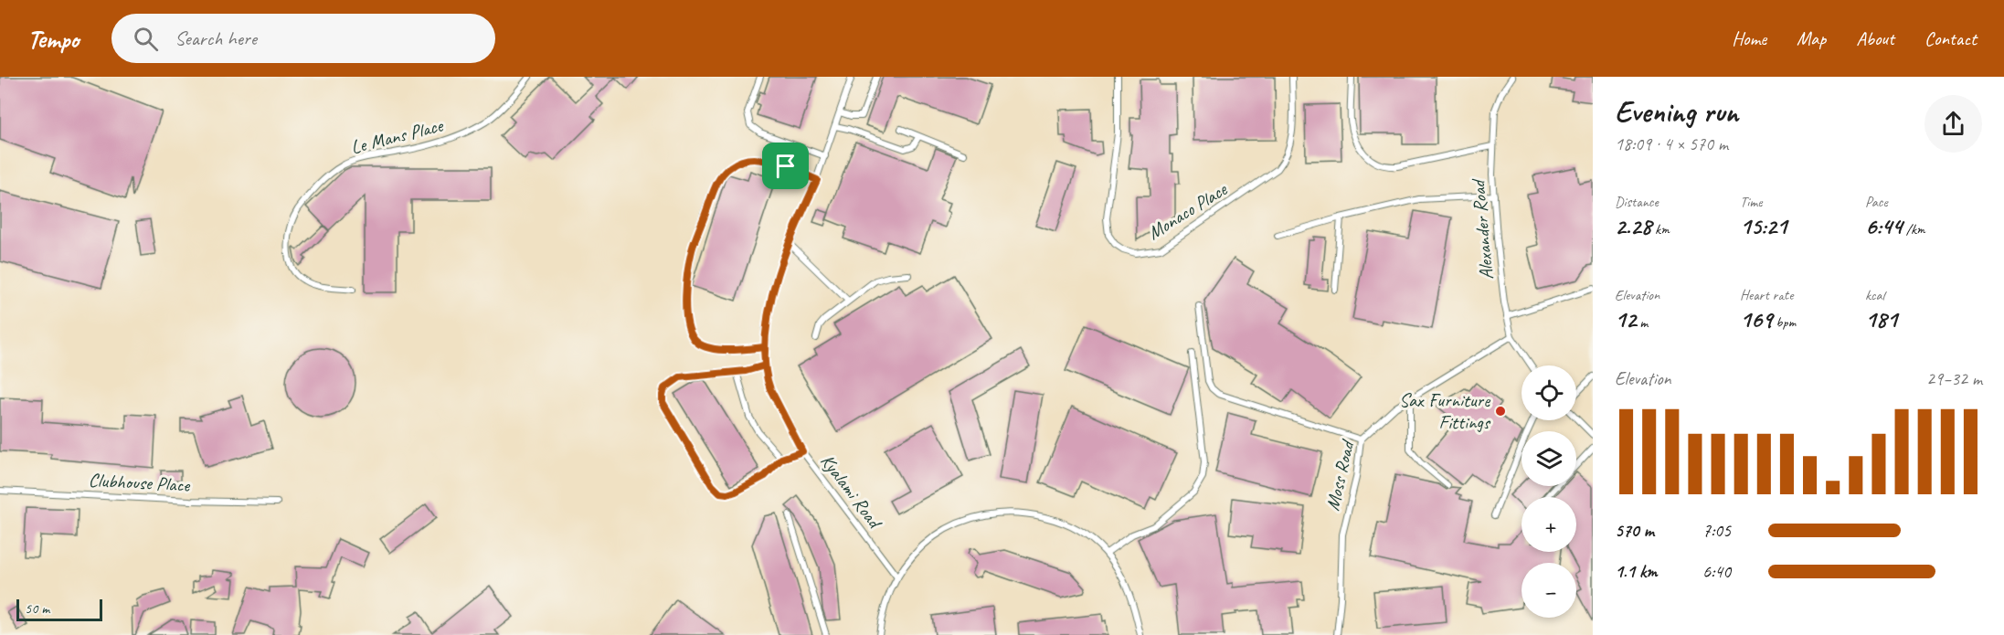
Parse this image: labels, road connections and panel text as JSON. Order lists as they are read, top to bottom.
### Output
{
  "streets": {
    "lane": [
      "Le Mans Place",
      "Monaco Place",
      "Alexander Road",
      "Moss Road",
      "Clubhouse Place",
      "Kyalami Road"
    ]
  },
  "crossings": [
    ["Alexander Road", "Moss Road"]
  ],
  "places": ["Sax Furniture Fittings"],
  "scale_bar": "50 m",
  "page": {
    "header": "Tempo",
    "search": "Search here",
    "nav": [
      "Home",
      "Map",
      "About",
      "Contact"
    ],
    "heading": ["Evening run", "18:09 · 4 × 570 m"],
    "stats": [
      ["Distance", "2.28 km"],
      ["Time", "15:21"],
      ["Pace", "6:44 /km"],
      ["Elevation", "12 m"],
      ["Heart rate", "169 bpm"],
      ["kcal", "181"]
    ],
    "chart": ["Elevation", "29–32 m"],
    "map_buttons": ["+", "−"],
    "list": [
      {
        "name": "570 m",
        "note": "7:05"
      },
      {
        "name": "1.1 km",
        "note": "6:40"
      }
    ],
    "scale": "50 m"
  }
}
